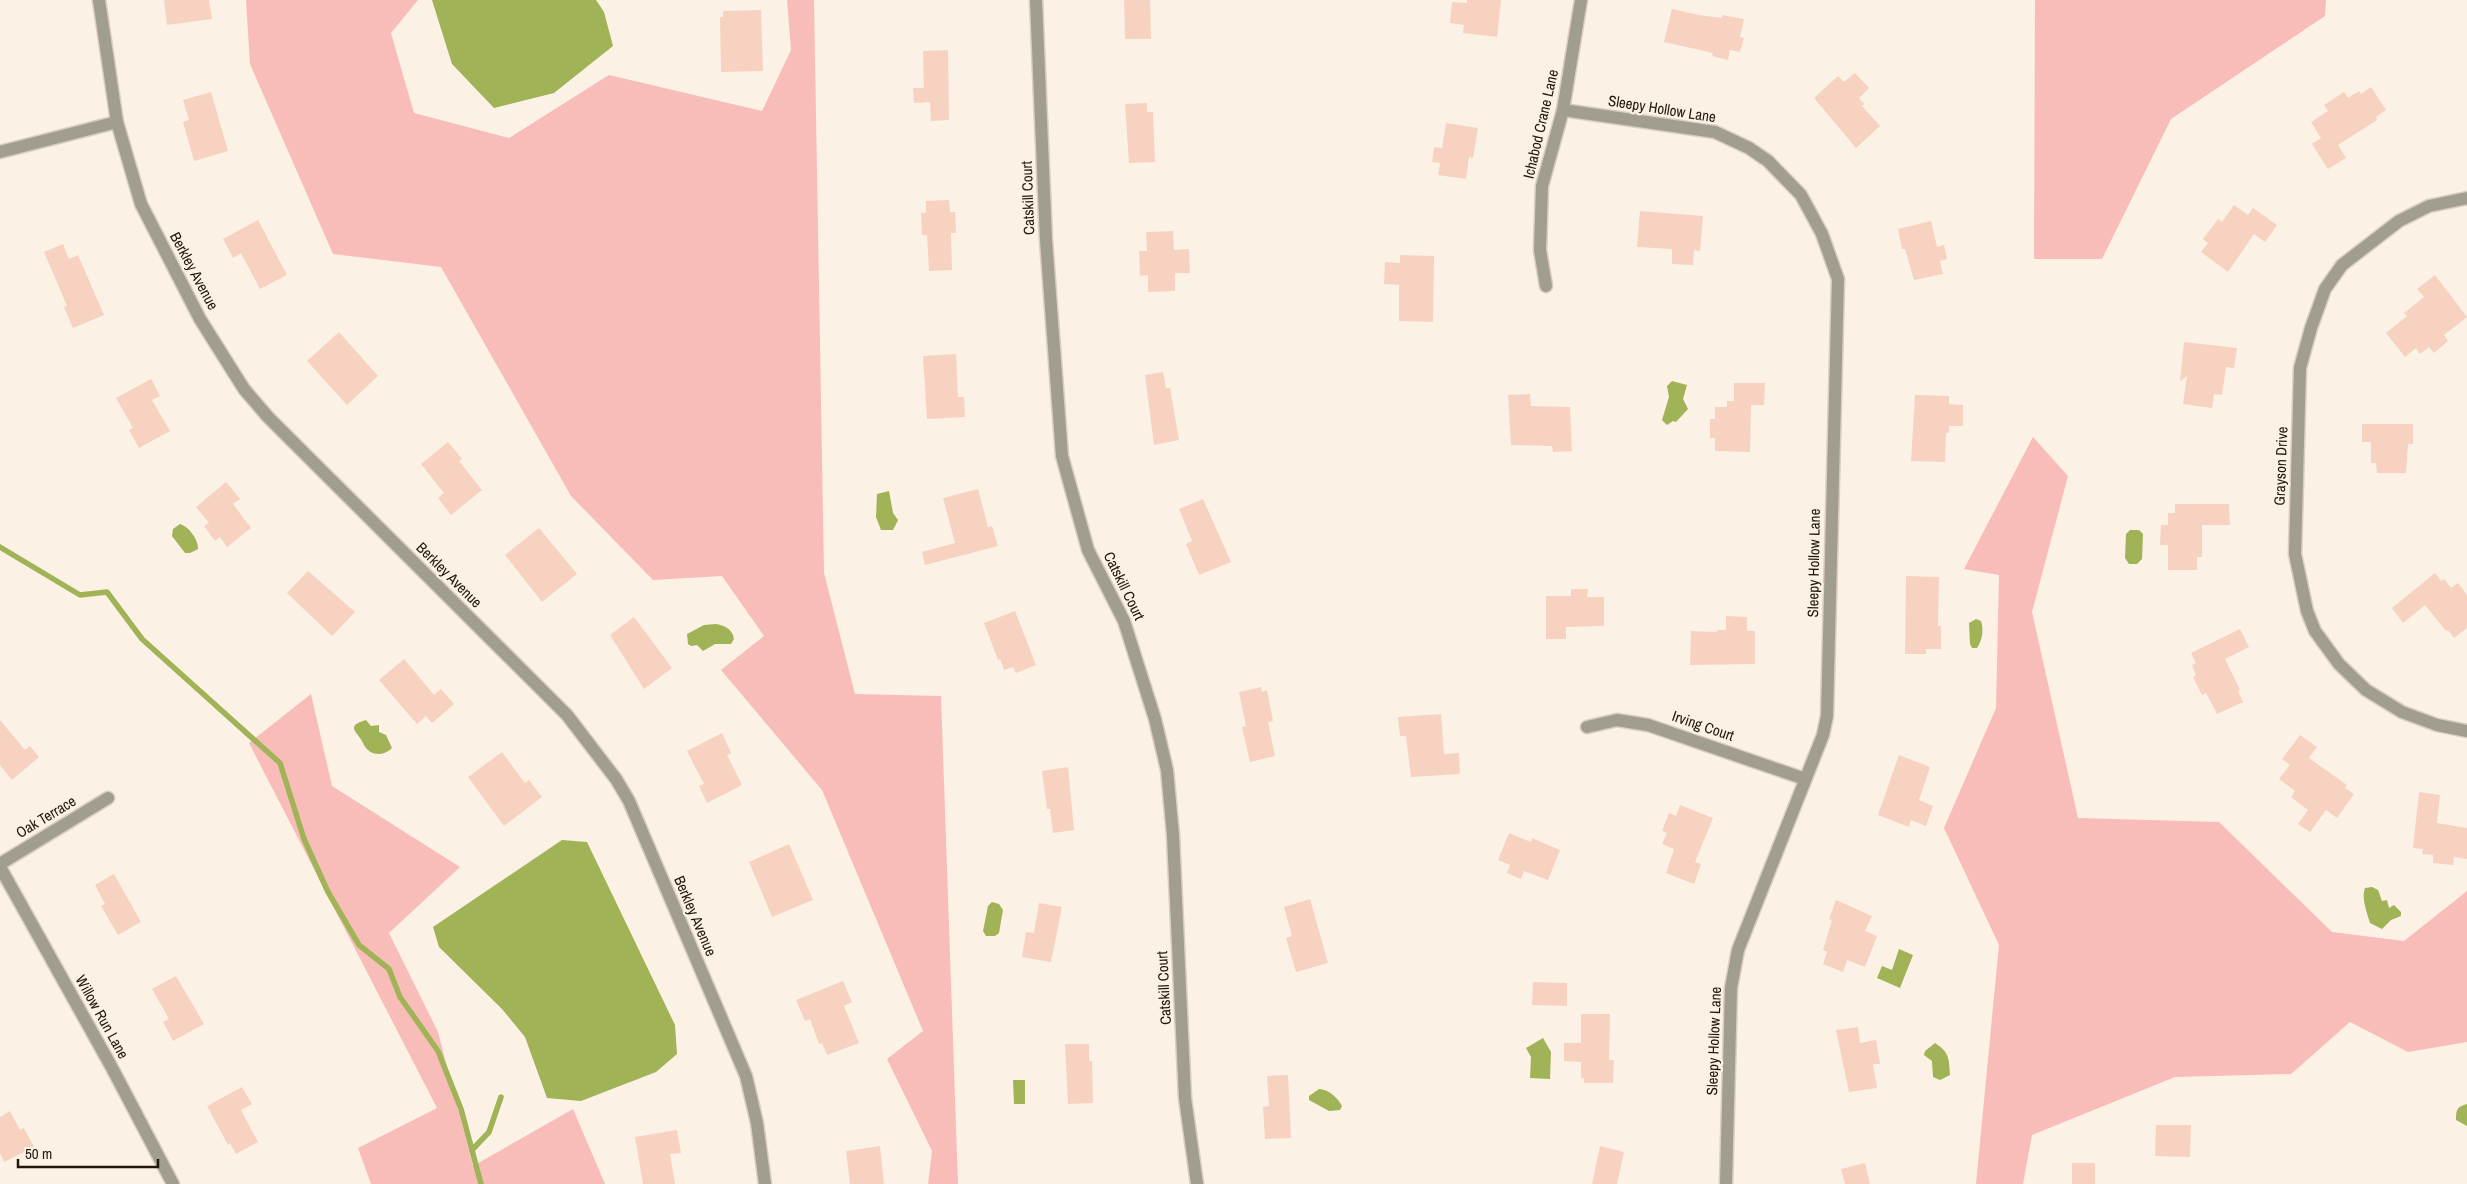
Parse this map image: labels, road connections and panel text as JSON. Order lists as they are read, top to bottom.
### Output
{
  "streets": {
    "street": [
      "Sleepy Hollow Lane",
      "Ichabod Crane Lane",
      "Catskill Court",
      "Berkley Avenue",
      "Grayson Drive",
      "Irving Court",
      "Oak Terrace",
      "Willow Run Lane"
    ]
  },
  "crossings": [
    ["Sleepy Hollow Lane", "Ichabod Crane Lane"],
    ["Sleepy Hollow Lane", "Irving Court"],
    ["Oak Terrace", "Willow Run Lane"]
  ],
  "scale_bar": "50 m"
}
